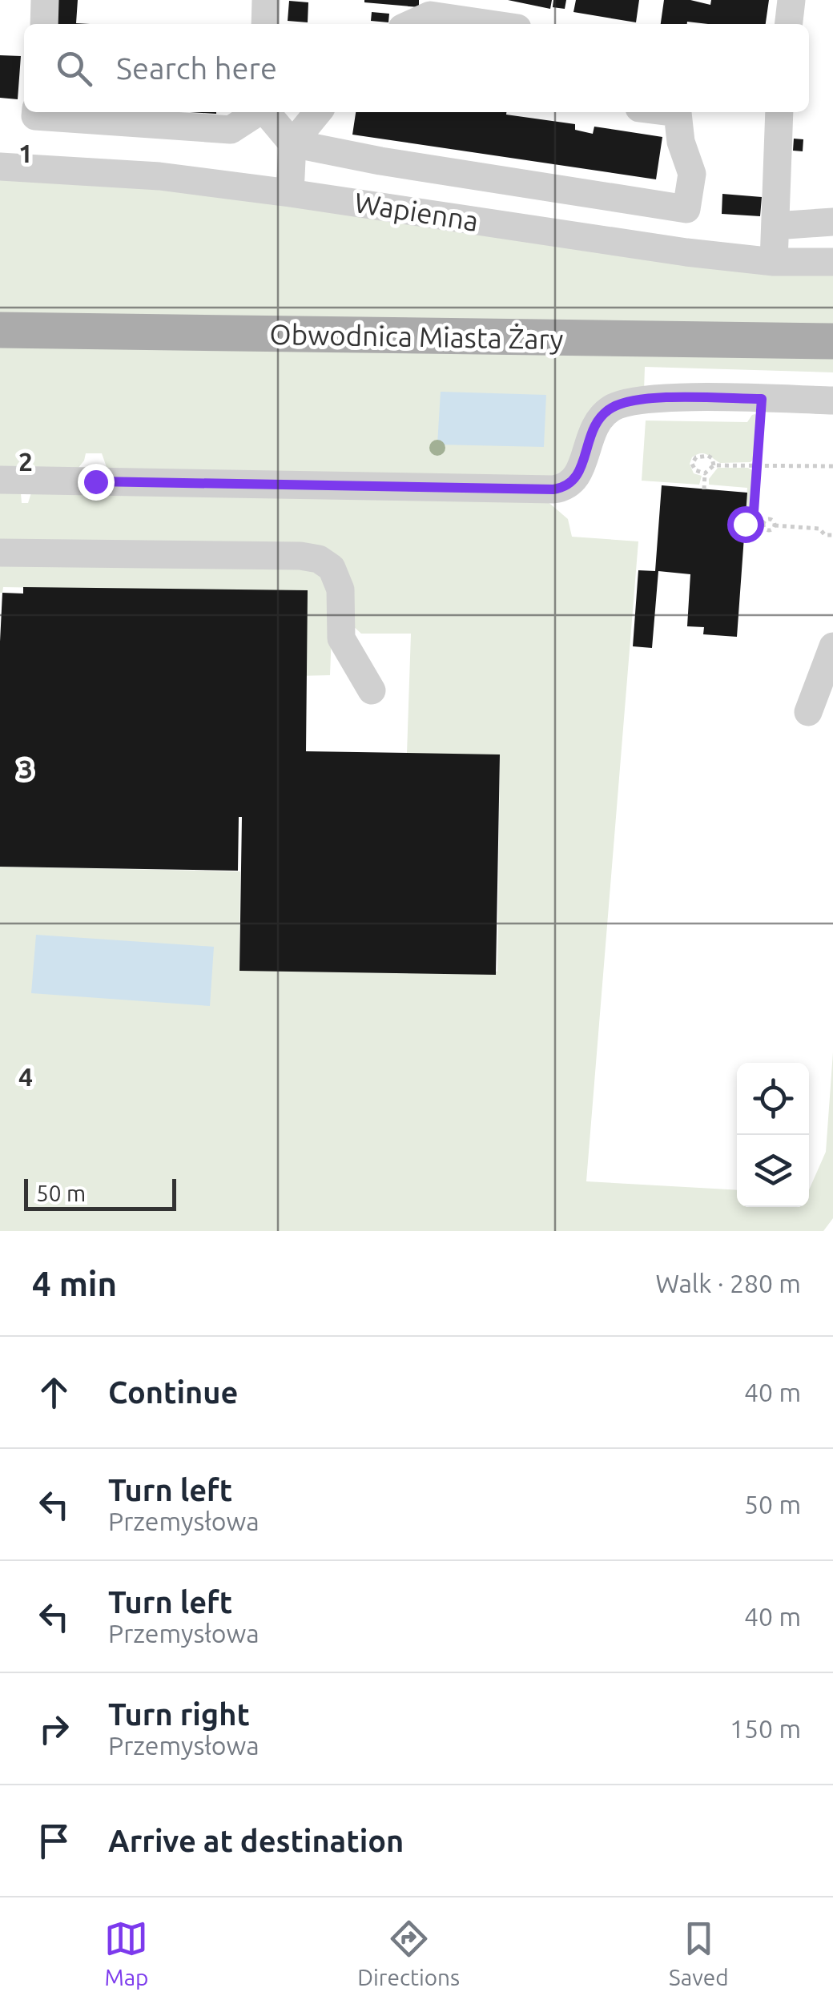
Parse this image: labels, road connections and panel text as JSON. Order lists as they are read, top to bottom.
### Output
{
  "streets": {
    "main road": ["Obwodnica Miasta Żary"],
    "street": ["Wapienna"]
  },
  "scale_bar": "50 m",
  "page": {
    "search": "Search here",
    "scale": "50 m",
    "heading": ["4 min", "Walk · 280 m"],
    "list": [
      ["Continue", "40 m"],
      ["Turn left", "Przemysłowa", "50 m"],
      ["Turn left", "Przemysłowa", "40 m"],
      ["Turn right", "Przemysłowa", "150 m"],
      "Arrive at destination"
    ],
    "nav": ["Map", "Directions", "Saved"]
  },
  "grid": {
    "rows": [
      "1",
      "2",
      "3",
      "4"
    ]
  }
}
